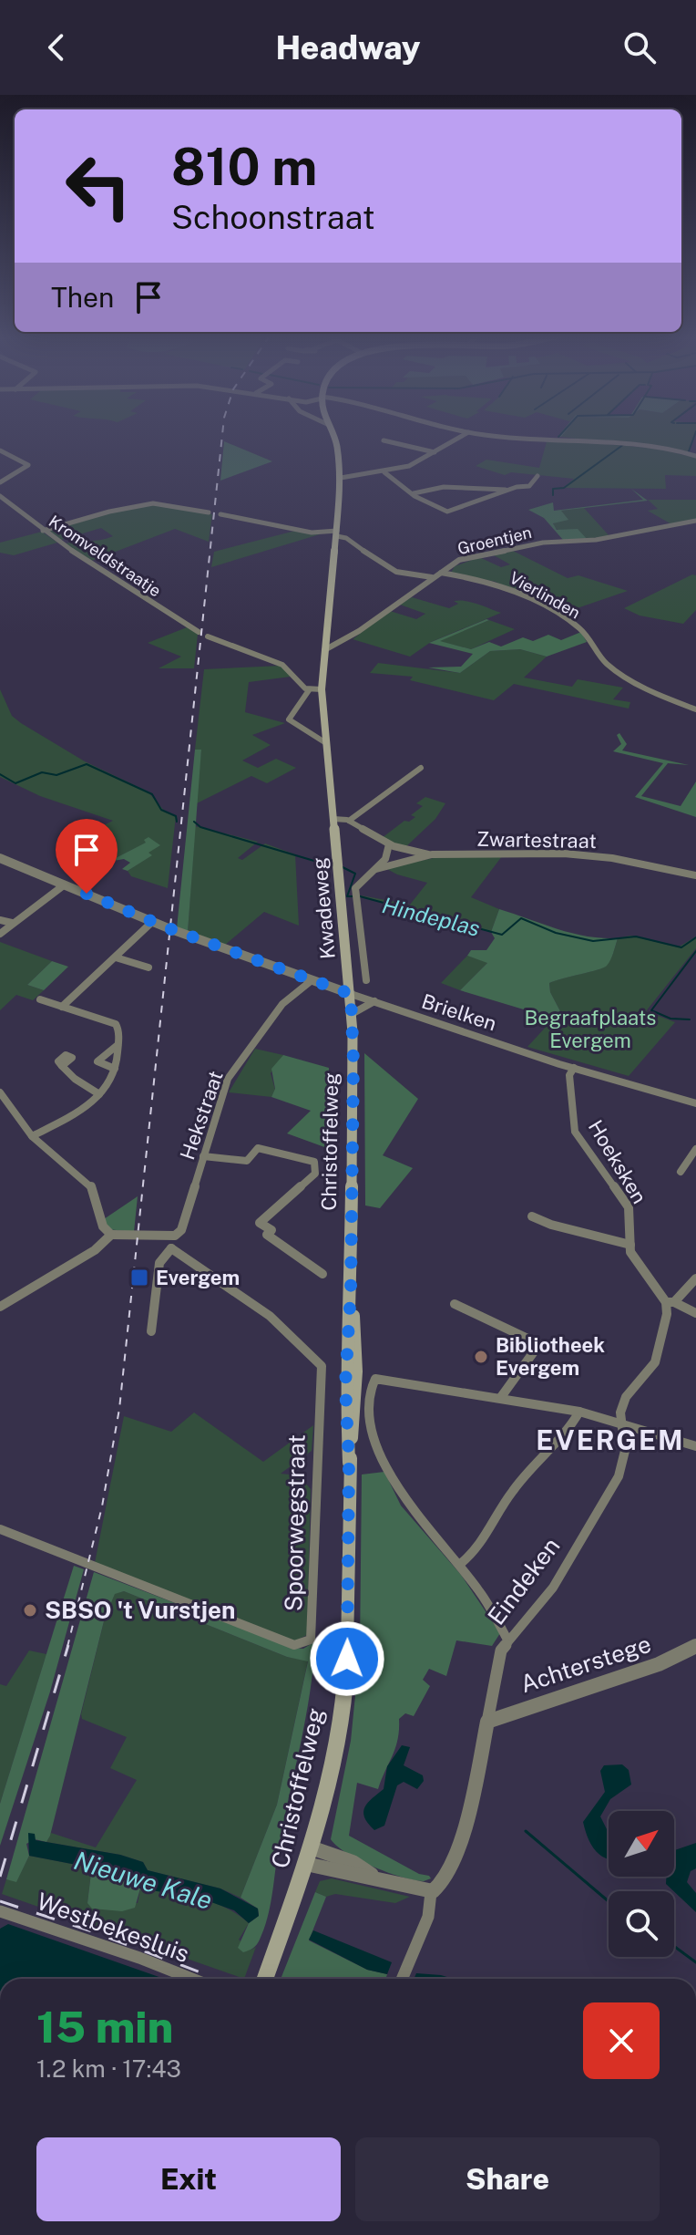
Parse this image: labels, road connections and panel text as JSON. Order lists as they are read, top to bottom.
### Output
{
  "streets": {
    "main road": ["Kwadeweg", "Christoffelweg"],
    "street": [
      "Groentjen",
      "Kromveldstraatje",
      "Vierlinden",
      "Zwartestraat",
      "Brielken",
      "Hekstraat",
      "Hoeksken",
      "Spoorwegstraat",
      "Eindeken",
      "Achterstege",
      "Westbekesluis"
    ]
  },
  "crossings": [
    ["Groentjen", "Vierlinden"],
    ["Groentjen", "Kwadeweg"],
    ["Zwartestraat", "Kwadeweg"],
    ["Kwadeweg", "Brielken"],
    ["Kwadeweg", "Christoffelweg"],
    ["Brielken", "Christoffelweg"],
    ["Brielken", "Hoeksken"],
    ["Eindeken", "Achterstege"]
  ],
  "districts": ["EVERGEM"],
  "water": ["Hindeplas", "Nieuwe Kale"],
  "parks": ["Begraafplaats Evergem"],
  "places": {
    "transit": ["Evergem"],
    "other": ["Bibliotheek Evergem", "SBSO 't Vurstjen"]
  },
  "north": "top right",
  "page": {
    "header": "Headway",
    "turn": ["810 m", "Schoonstraat"],
    "then": "Then",
    "heading": ["15 min", "1.2 km · 17:43"],
    "buttons": ["Exit", "Share"]
  }
}
